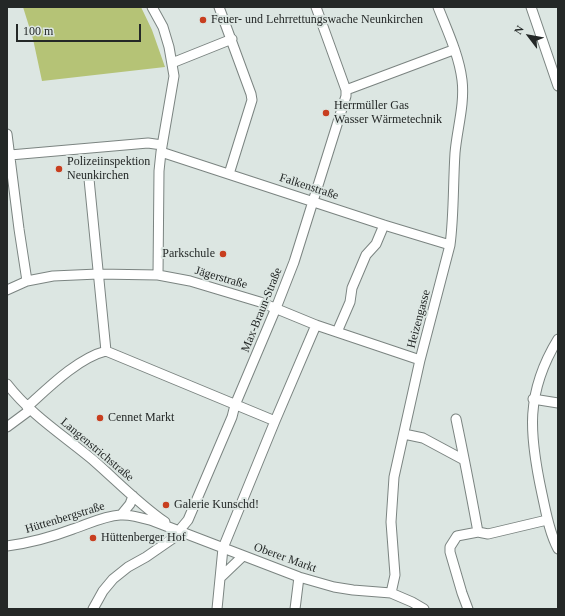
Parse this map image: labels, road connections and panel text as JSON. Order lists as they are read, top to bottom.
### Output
{
  "streets": {
    "street": [
      "Falkenstraße",
      "Jägerstraße",
      "Max-Braun-Straße",
      "Heizengasse",
      "Langenstrichstraße",
      "Hüttenbergstraße",
      "Oberer Markt"
    ]
  },
  "crossings": [
    ["Falkenstraße", "Max-Braun-Straße"],
    ["Falkenstraße", "Heizengasse"],
    ["Jägerstraße", "Max-Braun-Straße"],
    ["Jägerstraße", "Heizengasse"],
    ["Max-Braun-Straße", "Langenstrichstraße"],
    ["Max-Braun-Straße", "Hüttenbergstraße"],
    ["Max-Braun-Straße", "Oberer Markt"],
    ["Heizengasse", "Oberer Markt"],
    ["Langenstrichstraße", "Hüttenbergstraße"],
    ["Langenstrichstraße", "Oberer Markt"],
    ["Hüttenbergstraße", "Oberer Markt"]
  ],
  "places": [
    "Feuer- und Lehrrettungswache Neunkirchen",
    "Herrmüller Gas Wasser Wärmetechnik",
    "Polizeiinspektion Neunkirchen",
    "Parkschule",
    "Cennet Markt",
    "Galerie Kunschd!",
    "Hüttenberger Hof"
  ],
  "scale_bar": "100 m",
  "north": "top left"
}
